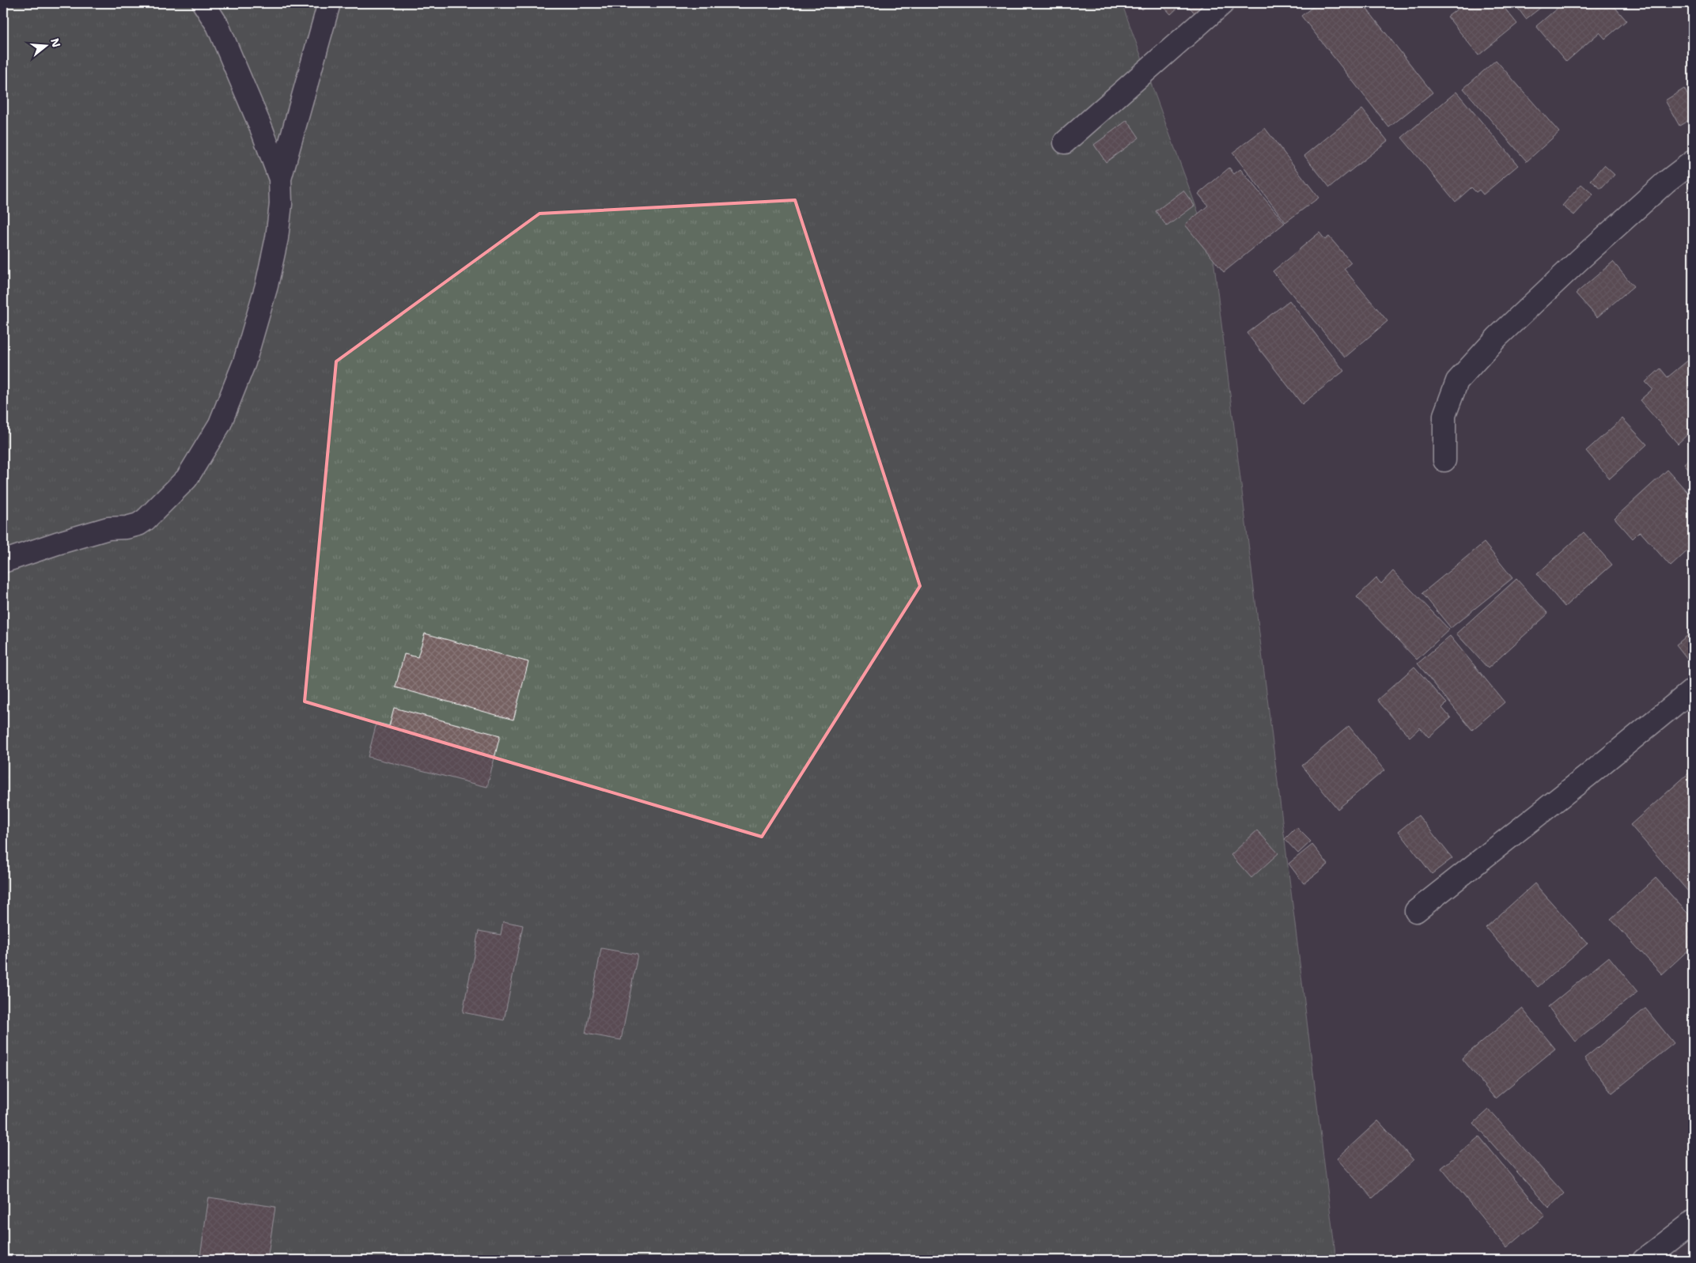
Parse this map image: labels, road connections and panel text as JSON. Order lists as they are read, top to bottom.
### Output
{
  "north": "right"
}
